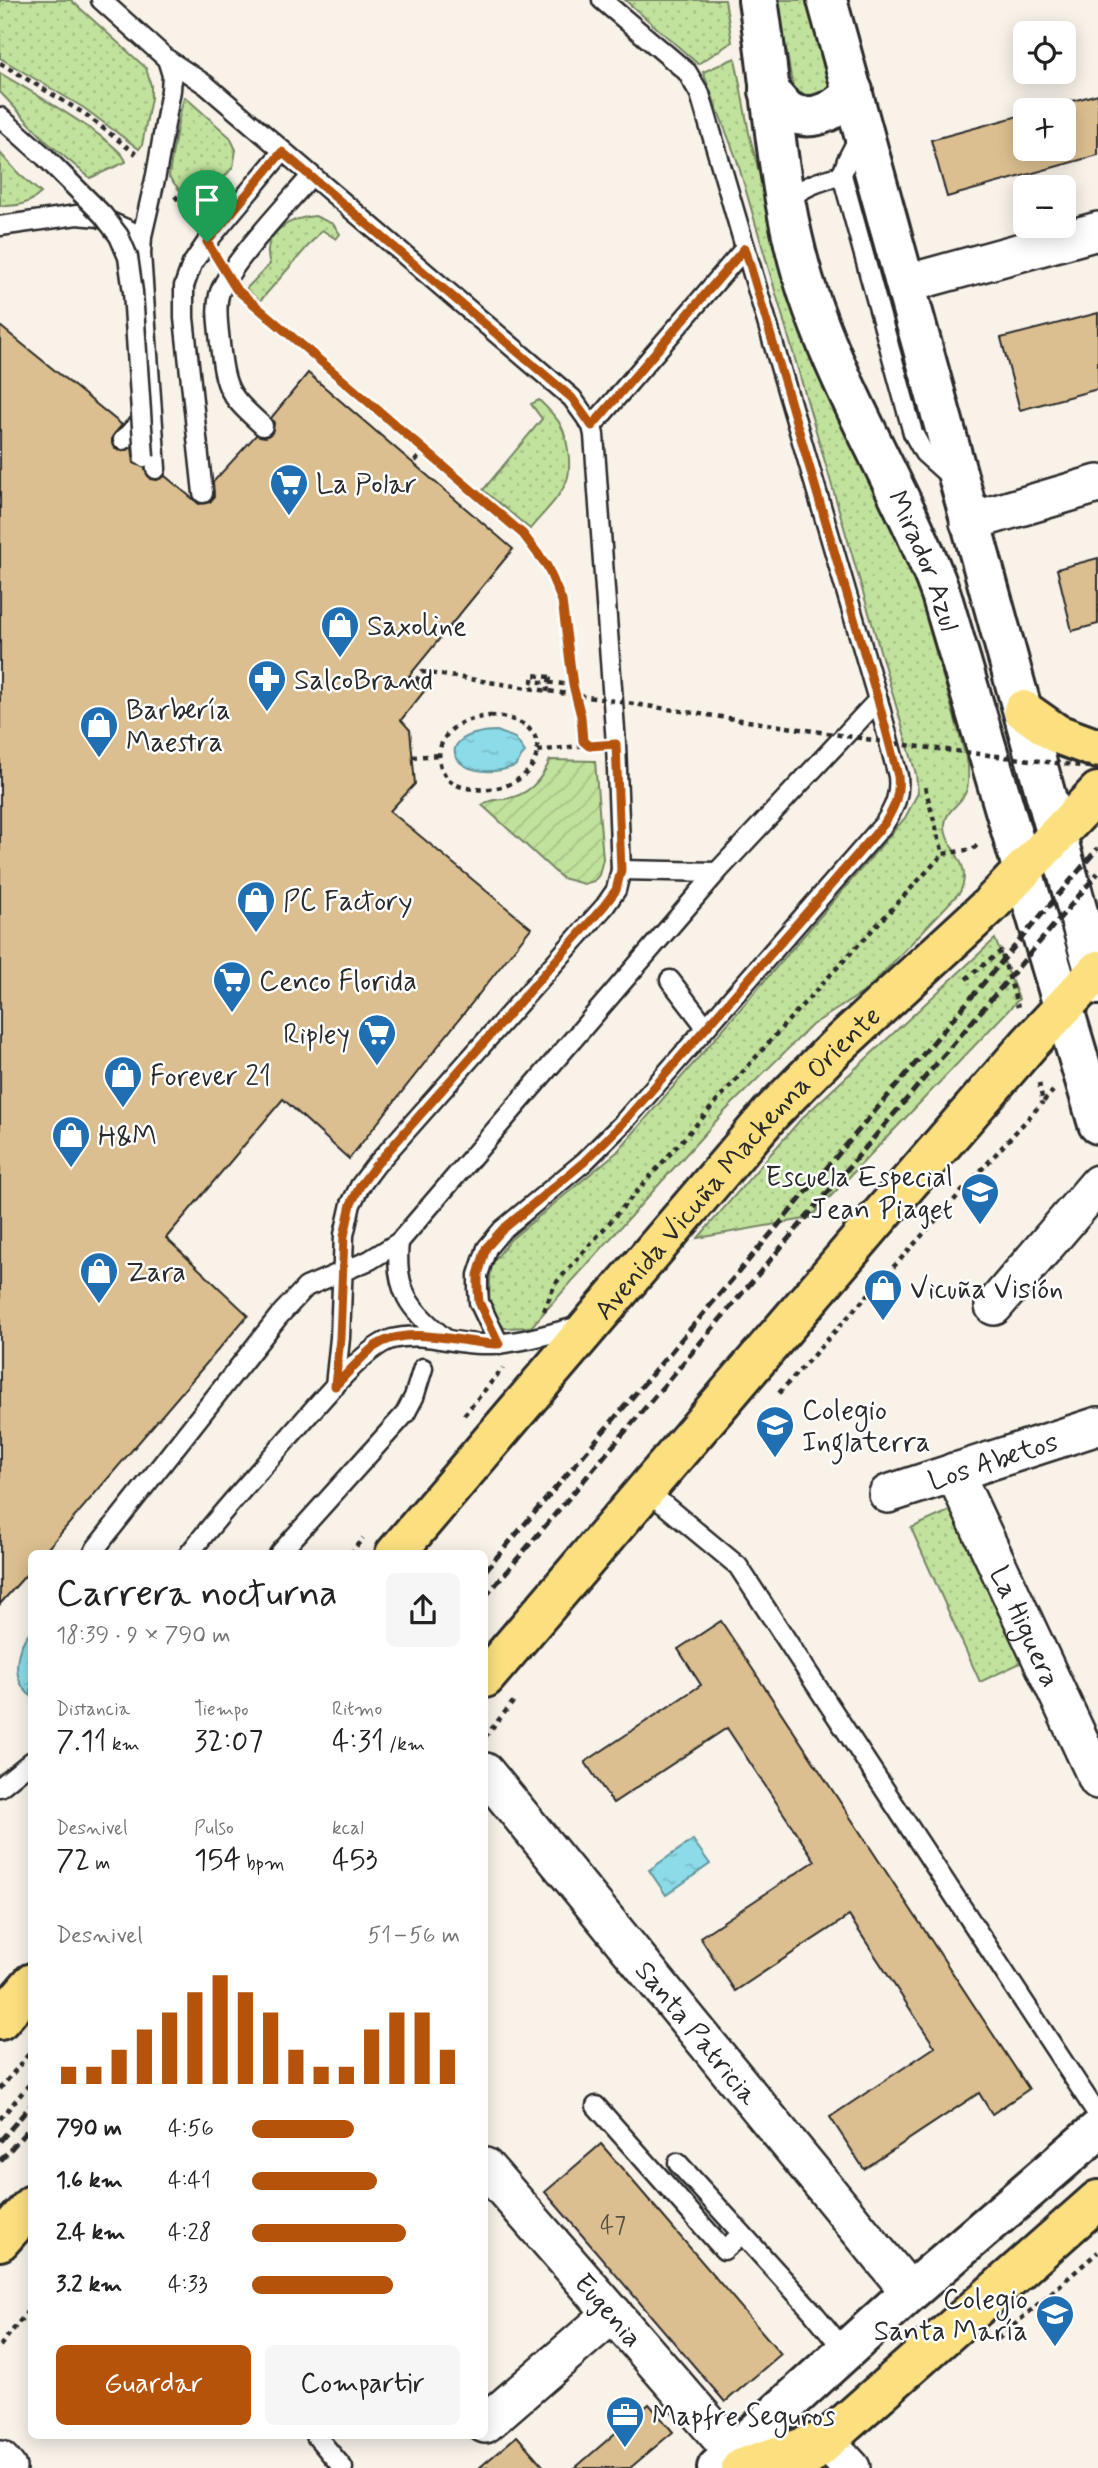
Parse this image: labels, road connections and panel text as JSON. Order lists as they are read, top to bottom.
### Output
{
  "streets": {
    "main road": ["Mirador Azul", "Avenida Vicuña Mackenna Oriente"],
    "street": [
      "Los Abetos",
      "La Higuera",
      "Santa Patricia",
      "Eugenia"
    ]
  },
  "crossings": [
    ["Mirador Azul", "Avenida Vicuña Mackenna Oriente"],
    ["Los Abetos", "La Higuera"]
  ],
  "places": {
    "supermarket": ["La Polar", "Cenco Florida", "Ripley"],
    "shop": [
      "Saxoline",
      "Barbería Maestra",
      "PC Factory",
      "Forever 21",
      "H&M",
      "Zara",
      "Vicuña Visión"
    ],
    "pharmacy": ["SalcoBrand"],
    "school or university": ["Escuela Especial Jean Piaget", "Colegio Inglaterra", "Colegio Santa María"],
    "office": ["Mapfre Seguros"]
  },
  "house_numbers": ["47"],
  "page": {
    "map_buttons": ["+", "−"],
    "heading": ["Carrera nocturna", "18:39 · 9 × 790 m"],
    "stats": [
      ["Distancia", "7.11 km"],
      ["Tiempo", "32:07"],
      ["Ritmo", "4:31 /km"],
      ["Desnivel", "72 m"],
      ["Pulso", "154 bpm"],
      ["kcal", "453"]
    ],
    "chart": ["Desnivel", "51–56 m"],
    "list": [
      {
        "name": "790 m",
        "note": "4:56"
      },
      {
        "name": "1.6 km",
        "note": "4:41"
      },
      {
        "name": "2.4 km",
        "note": "4:28"
      },
      {
        "name": "3.2 km",
        "note": "4:33"
      }
    ],
    "buttons": ["Guardar", "Compartir"]
  }
}
